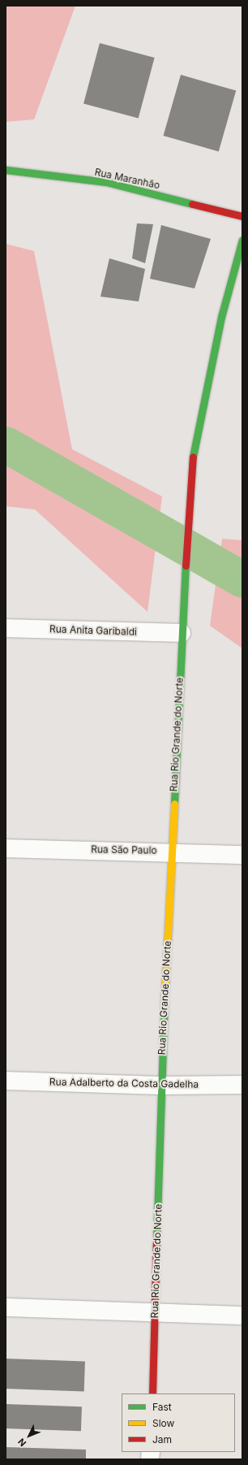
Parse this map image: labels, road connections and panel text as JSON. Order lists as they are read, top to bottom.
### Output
{
  "streets": {
    "street": [
      "Rua Maranhão",
      "Rua Anita Garibaldi",
      "Rua Rio Grande do Norte",
      "Rua São Paulo",
      "Rua Adalberto da Costa Gadelha"
    ]
  },
  "crossings": [
    ["Rua Anita Garibaldi", "Rua Rio Grande do Norte"],
    ["Rua Rio Grande do Norte", "Rua São Paulo"],
    ["Rua Rio Grande do Norte", "Rua Adalberto da Costa Gadelha"]
  ],
  "legend": ["Fast", "Slow", "Jam"],
  "north": "bottom left"
}
